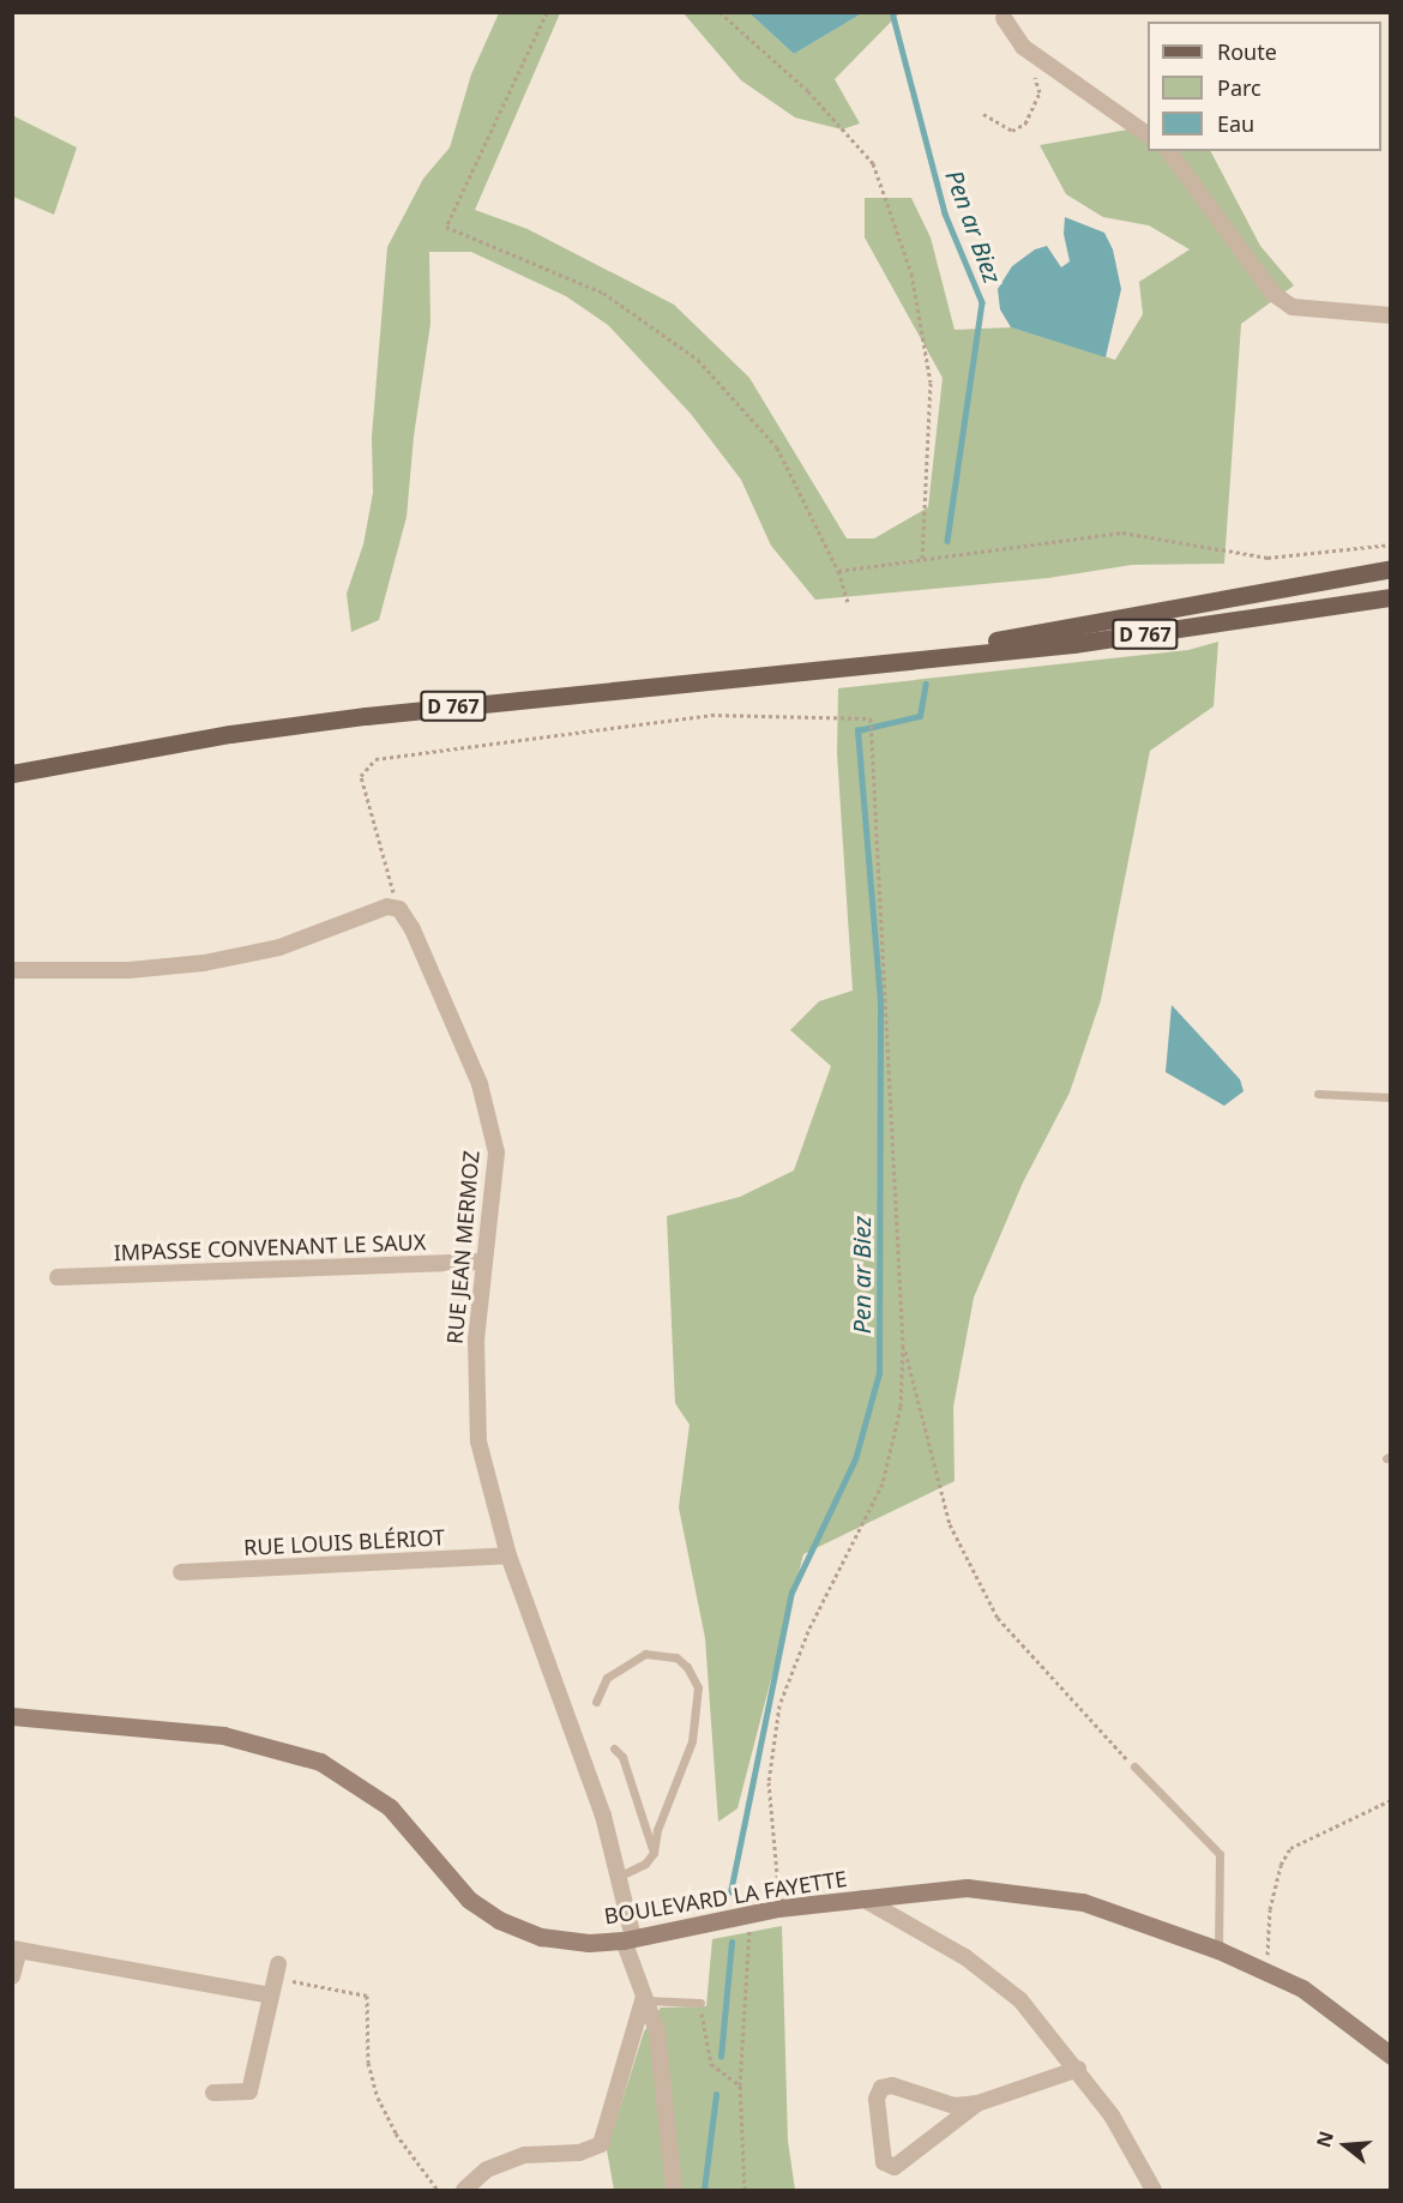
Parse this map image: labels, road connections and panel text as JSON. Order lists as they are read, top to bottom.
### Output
{
  "streets": {
    "main road": ["D 767", "BOULEVARD LA FAYETTE"],
    "street": ["IMPASSE CONVENANT LE SAUX", "RUE JEAN MERMOZ", "RUE LOUIS BLÉRIOT"]
  },
  "crossings": [
    ["IMPASSE CONVENANT LE SAUX", "RUE JEAN MERMOZ"],
    ["RUE JEAN MERMOZ", "RUE LOUIS BLÉRIOT"],
    ["RUE JEAN MERMOZ", "BOULEVARD LA FAYETTE"]
  ],
  "water": ["Pen ar Biez"],
  "legend": ["Route", "Parc", "Eau"],
  "north": "left"
}
